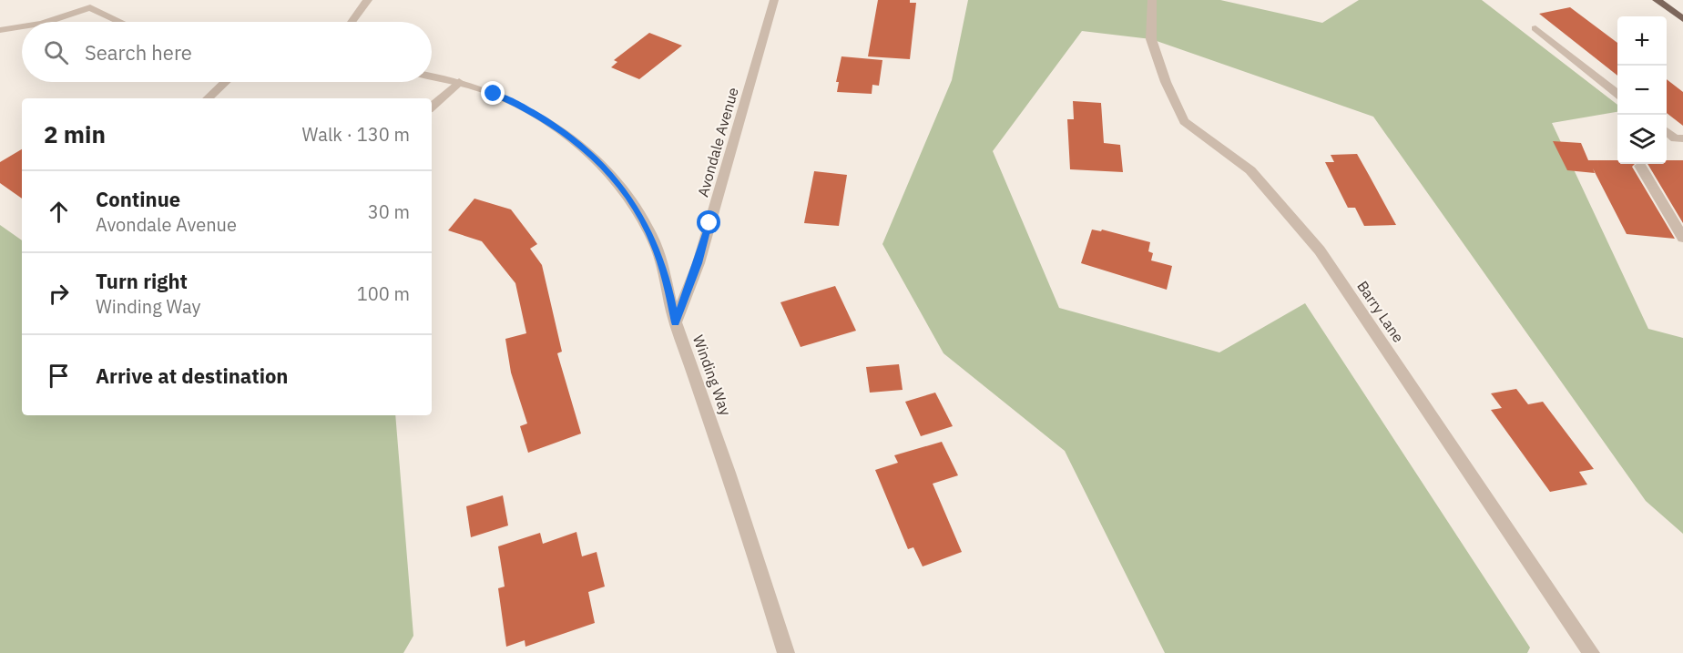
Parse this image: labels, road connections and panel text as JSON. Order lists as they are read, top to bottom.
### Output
{
  "streets": {
    "street": ["Avondale Avenue", "Barry Lane", "Winding Way"]
  },
  "crossings": [
    ["Avondale Avenue", "Winding Way"]
  ],
  "page": {
    "map_buttons": ["+", "−"],
    "search": "Search here",
    "heading": ["2 min", "Walk · 130 m"],
    "list": [
      ["Continue", "Avondale Avenue", "30 m"],
      ["Turn right", "Winding Way", "100 m"],
      "Arrive at destination"
    ]
  }
}
